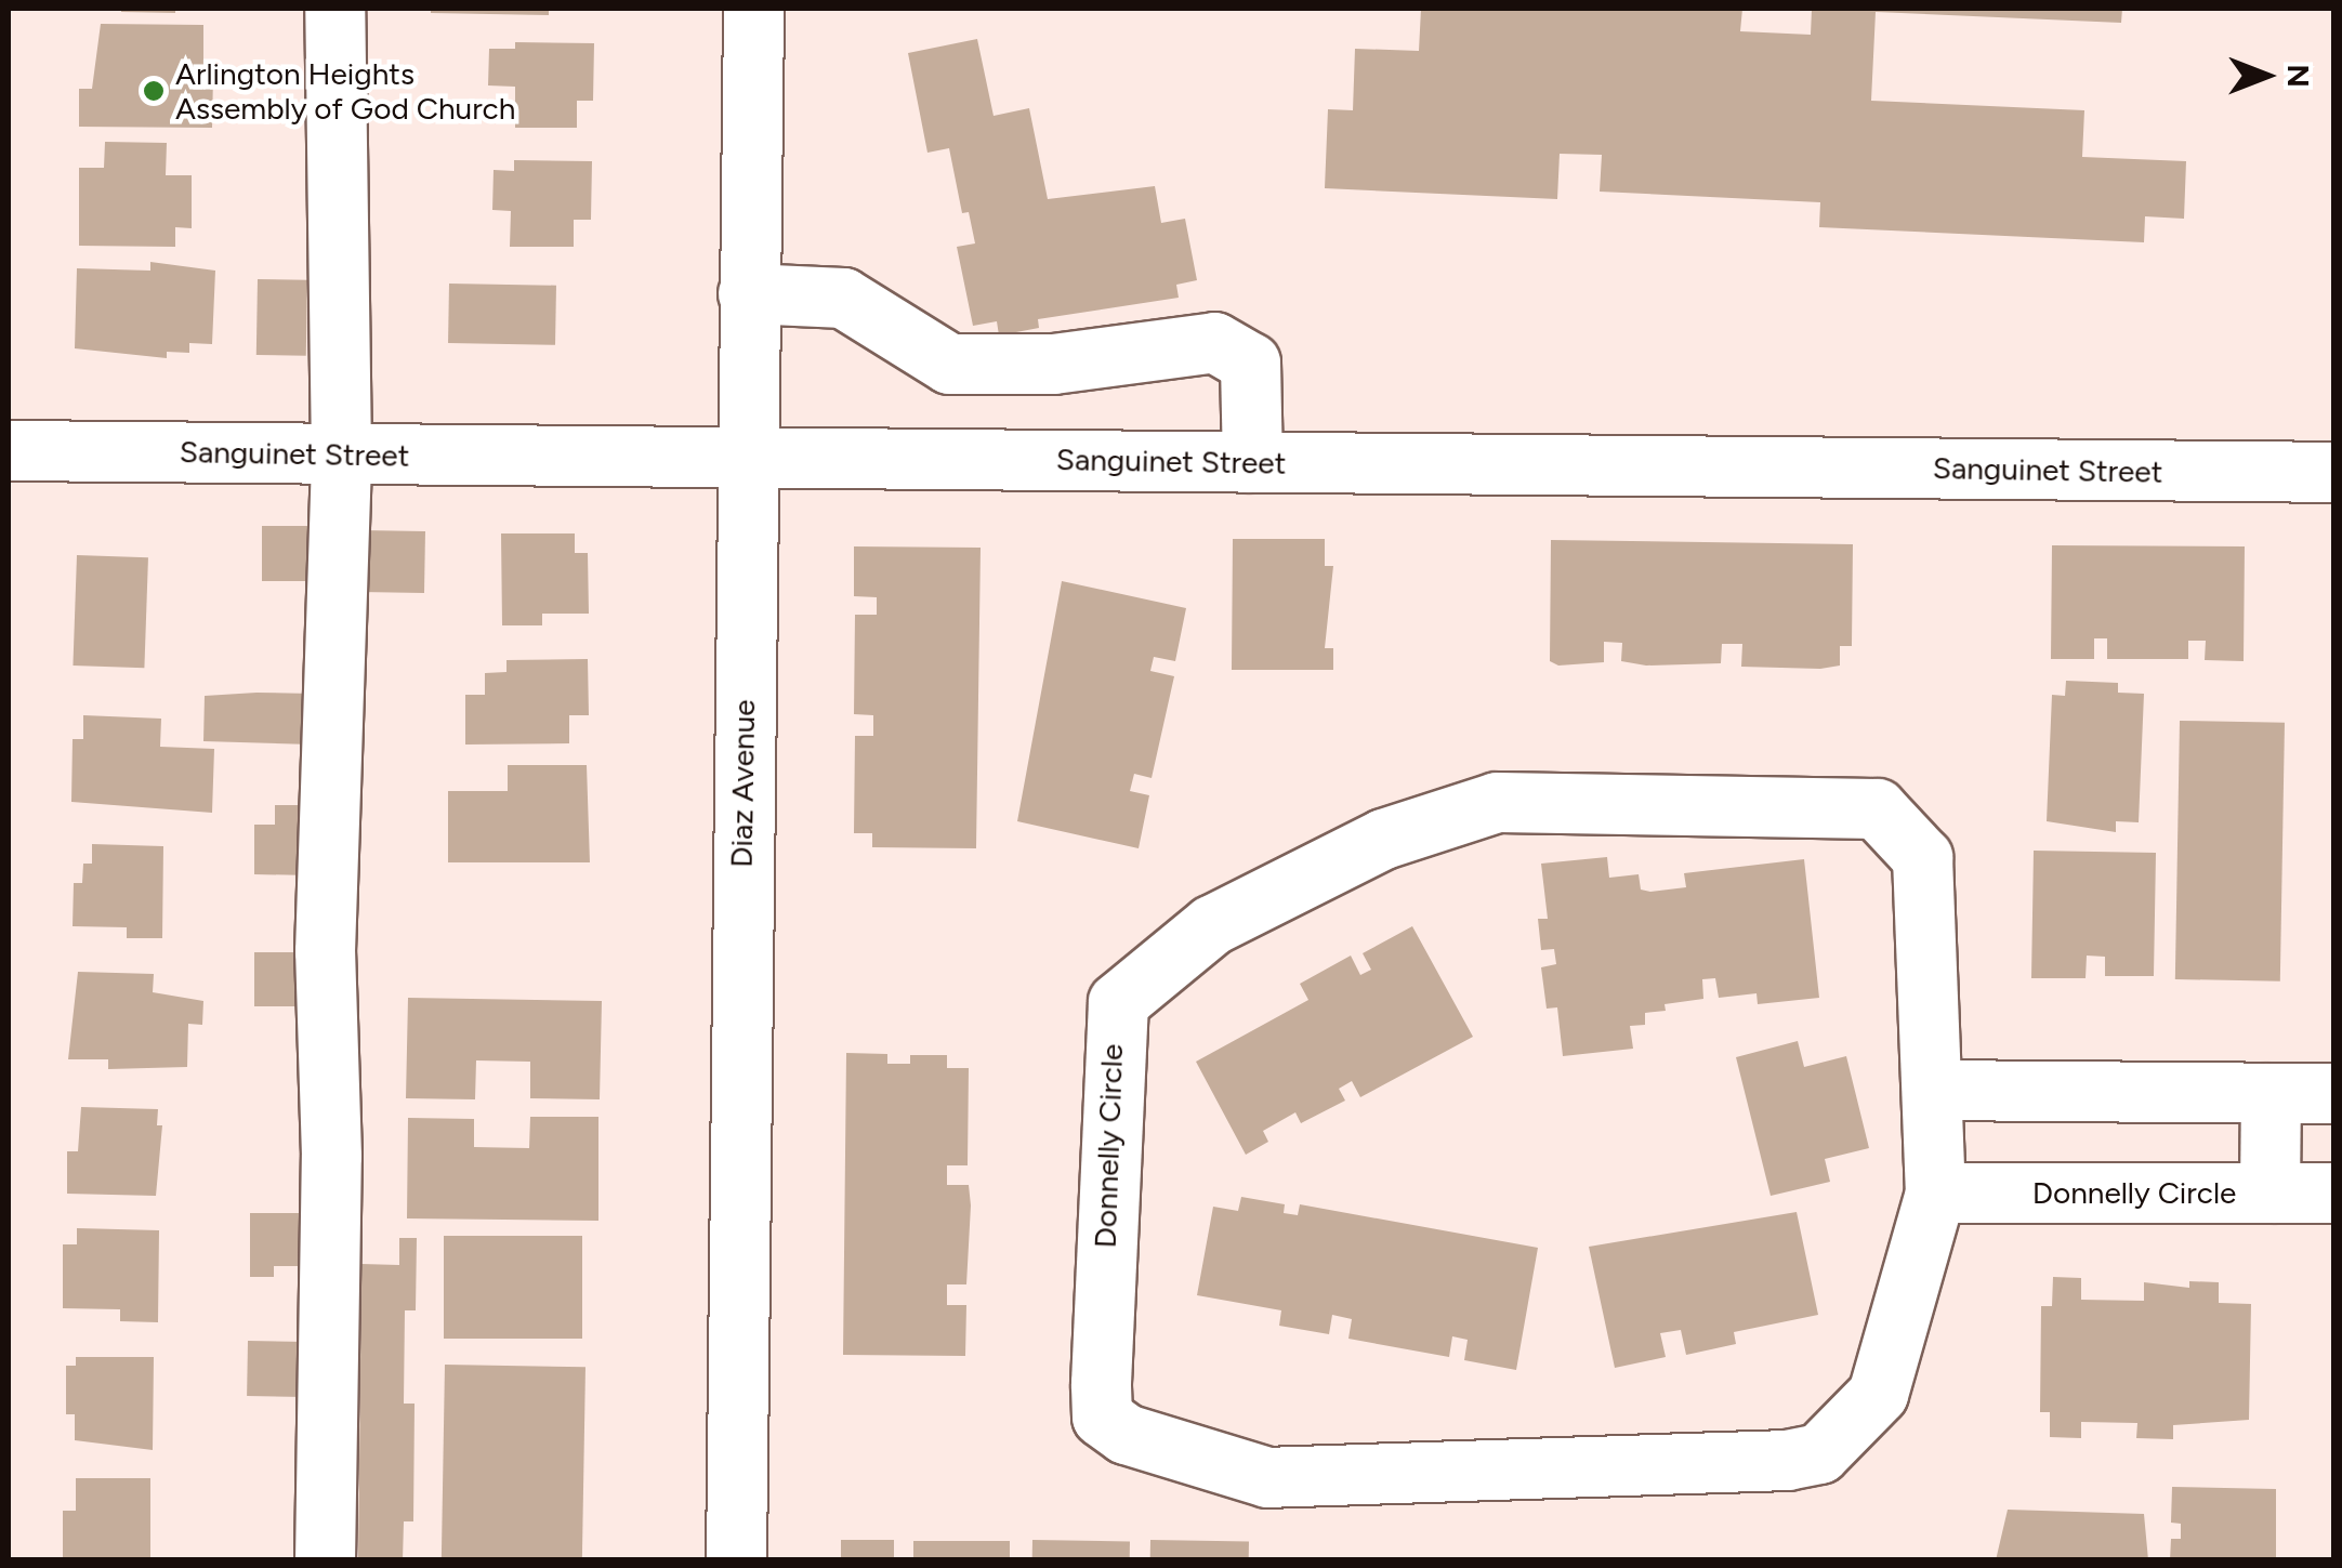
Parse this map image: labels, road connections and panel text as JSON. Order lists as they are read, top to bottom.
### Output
{
  "streets": {
    "street": ["Sanguinet Street", "Diaz Avenue", "Donnelly Circle"]
  },
  "crossings": [
    ["Sanguinet Street", "Diaz Avenue"]
  ],
  "places": ["Arlington Heights Assembly of God Church"],
  "north": "right"
}
